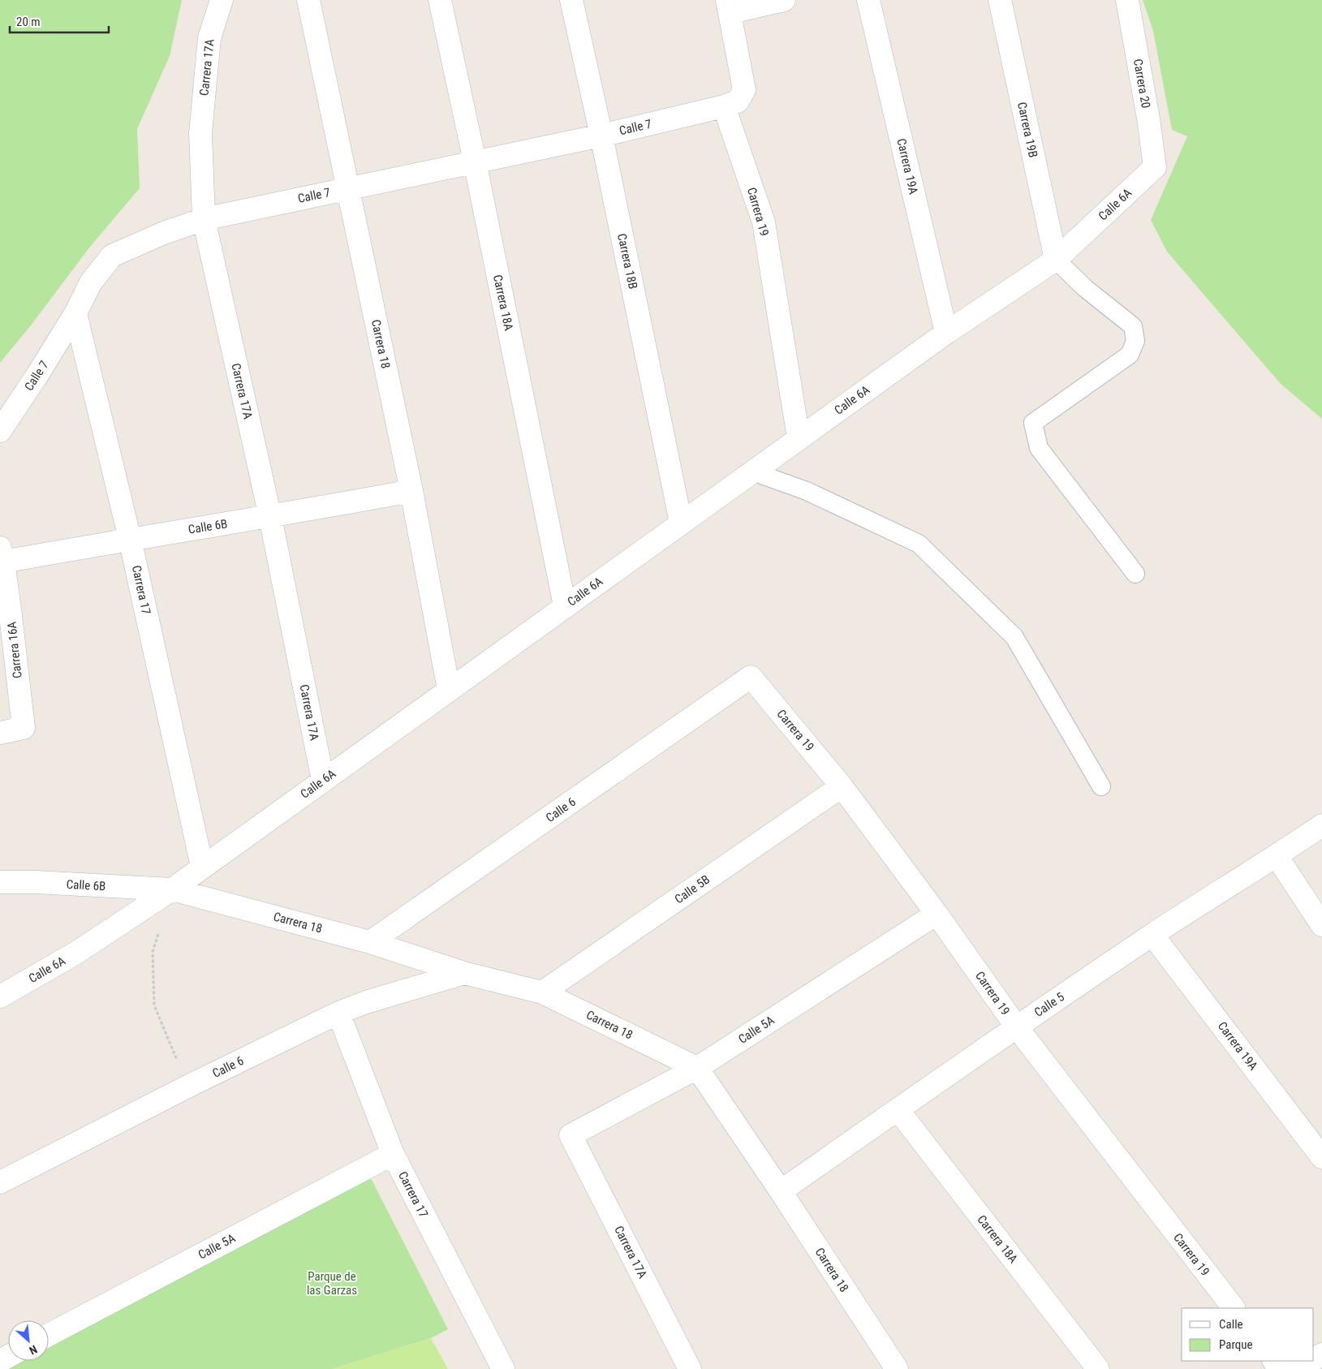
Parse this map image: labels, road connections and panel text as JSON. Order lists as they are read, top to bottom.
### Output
{
  "streets": {
    "street": [
      "Carrera 17A",
      "Carrera 20",
      "Calle 7",
      "Carrera 19B",
      "Carrera 19A",
      "Calle 6A",
      "Carrera 19",
      "Carrera 18B",
      "Carrera 18A",
      "Carrera 18",
      "Calle 6B",
      "Carrera 17",
      "Carrera 16A",
      "Calle 6",
      "Calle 5B",
      "Calle 5",
      "Calle 5A"
    ]
  },
  "crossings": [
    ["Carrera 17A", "Calle 7"],
    ["Carrera 17A", "Calle 6A"],
    ["Carrera 17A", "Calle 6B"],
    ["Carrera 17A", "Calle 5A"],
    ["Carrera 20", "Calle 6A"],
    ["Calle 7", "Carrera 19"],
    ["Calle 7", "Carrera 18B"],
    ["Calle 7", "Carrera 18A"],
    ["Calle 7", "Carrera 18"],
    ["Calle 7", "Carrera 17"],
    ["Carrera 19B", "Calle 6A"],
    ["Carrera 19A", "Calle 6A"],
    ["Carrera 19A", "Calle 5"],
    ["Calle 6A", "Carrera 19"],
    ["Calle 6A", "Carrera 18B"],
    ["Calle 6A", "Carrera 18A"],
    ["Calle 6A", "Carrera 18"],
    ["Calle 6A", "Calle 6B"],
    ["Calle 6A", "Carrera 17"],
    ["Carrera 19", "Calle 6"],
    ["Carrera 19", "Calle 5B"],
    ["Carrera 19", "Calle 5"],
    ["Carrera 19", "Calle 5A"],
    ["Carrera 18A", "Calle 5"],
    ["Carrera 18", "Calle 6B"],
    ["Carrera 18", "Calle 6"],
    ["Carrera 18", "Calle 5B"],
    ["Carrera 18", "Calle 5"],
    ["Carrera 18", "Calle 5A"],
    ["Calle 6B", "Carrera 17"],
    ["Calle 6B", "Carrera 16A"],
    ["Carrera 17", "Calle 6"],
    ["Carrera 17", "Calle 5A"]
  ],
  "parks": ["Parque de las Garzas"],
  "legend": ["Calle", "Parque"],
  "scale_bar": "20 m",
  "north": "bottom right"
}
